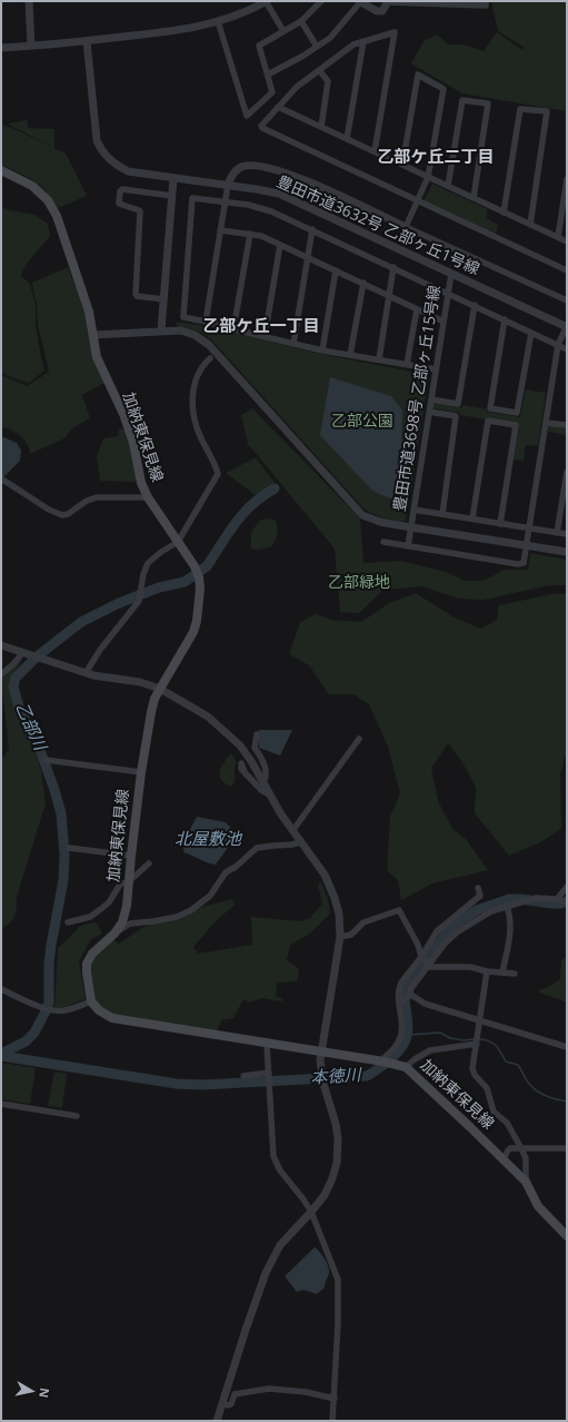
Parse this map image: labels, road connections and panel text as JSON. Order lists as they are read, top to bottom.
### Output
{
  "streets": {
    "main road": ["加納東保見線"],
    "street": ["豊田市道3632号 乙部ヶ丘1号線", "豊田市道3698号 乙部ヶ丘15号線"]
  },
  "crossings": [
    ["豊田市道3632号 乙部ヶ丘1号線", "豊田市道3698号 乙部ヶ丘15号線"]
  ],
  "districts": ["乙部ケ丘二丁目", "乙部ケ丘一丁目"],
  "water": ["乙部川", "北屋敷池", "本徳川"],
  "parks": ["乙部公園", "乙部緑地"],
  "north": "right"
}
